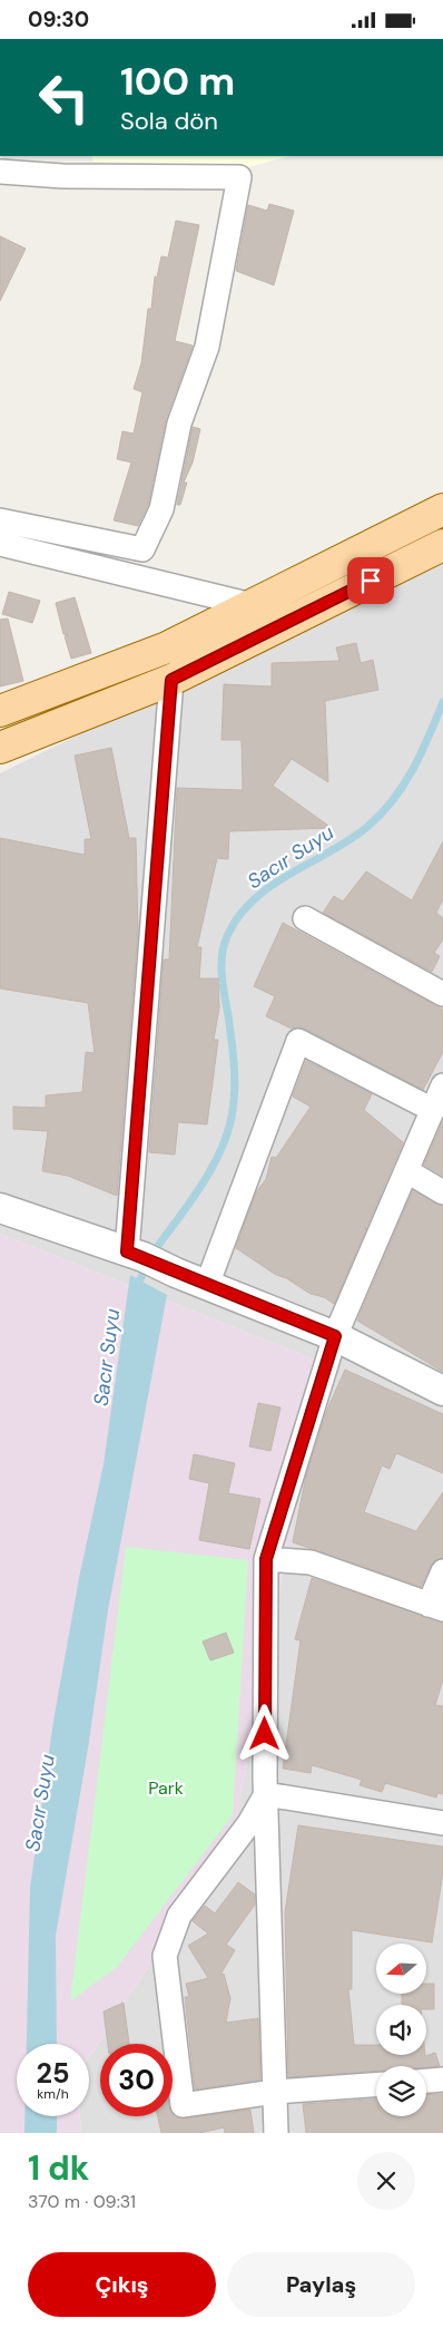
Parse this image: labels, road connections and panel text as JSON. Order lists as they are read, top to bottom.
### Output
{
  "water": ["Sacır Suyu"],
  "parks": ["Park"],
  "north": "left",
  "page": {
    "status": "09:30",
    "turn": ["100 m", "Sola dön"],
    "speed": "25 km/h",
    "limit": "30",
    "heading": ["1 dk", "370 m · 09:31"],
    "buttons": ["Çıkış", "Paylaş"]
  }
}
